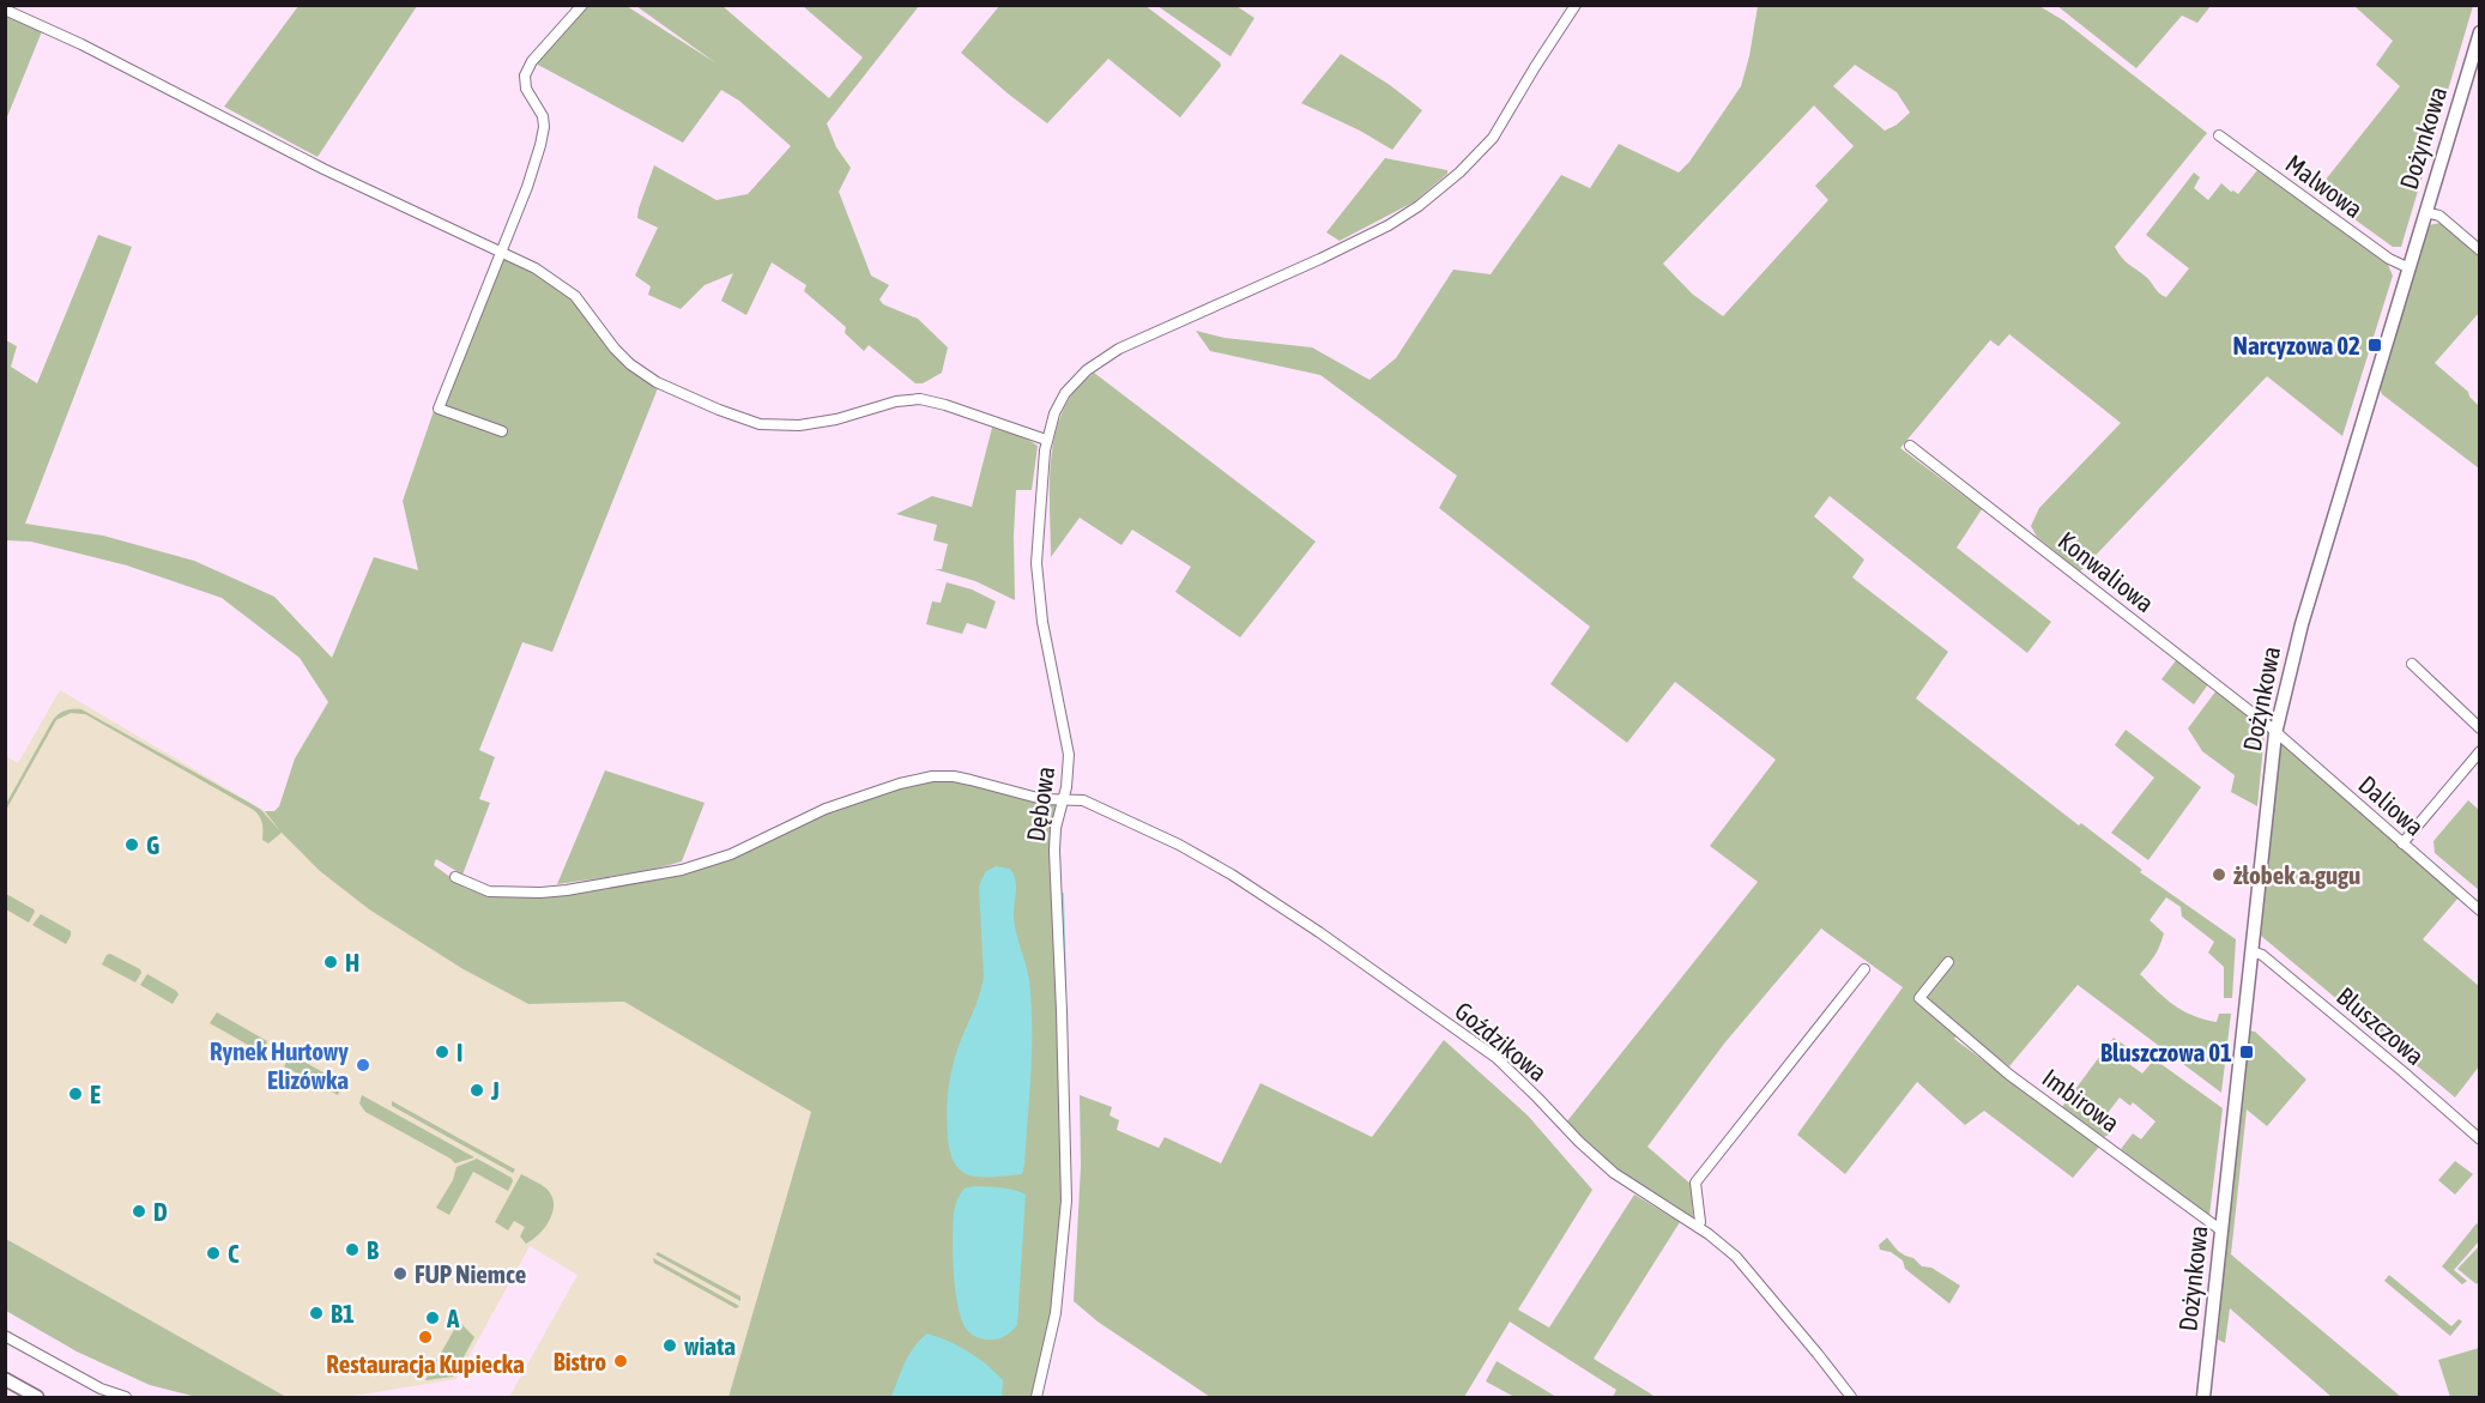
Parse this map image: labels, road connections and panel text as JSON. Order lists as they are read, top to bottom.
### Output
{
  "streets": {
    "street": [
      "Dożynkowa",
      "Malwowa",
      "Konwaliowa",
      "Dębowa",
      "Daliowa",
      "Bluszczowa",
      "Goździkowa",
      "Imbirowa"
    ]
  },
  "crossings": [
    ["Dożynkowa", "Malwowa"],
    ["Dożynkowa", "Konwaliowa"],
    ["Dożynkowa", "Daliowa"],
    ["Dożynkowa", "Bluszczowa"],
    ["Dożynkowa", "Imbirowa"],
    ["Konwaliowa", "Daliowa"],
    ["Dębowa", "Goździkowa"]
  ],
  "places": {
    "transit": ["Narcyzowa 02", "Bluszczowa 01"],
    "other": [
      "G",
      "żłobek a.gugu",
      "H",
      "I",
      "Rynek Hurtowy Elizówka",
      "J",
      "E",
      "D",
      "B",
      "C",
      "FUP Niemce",
      "B1",
      "A",
      "Restauracja Kupiecka",
      "wiata",
      "Bistro"
    ]
  }
}
